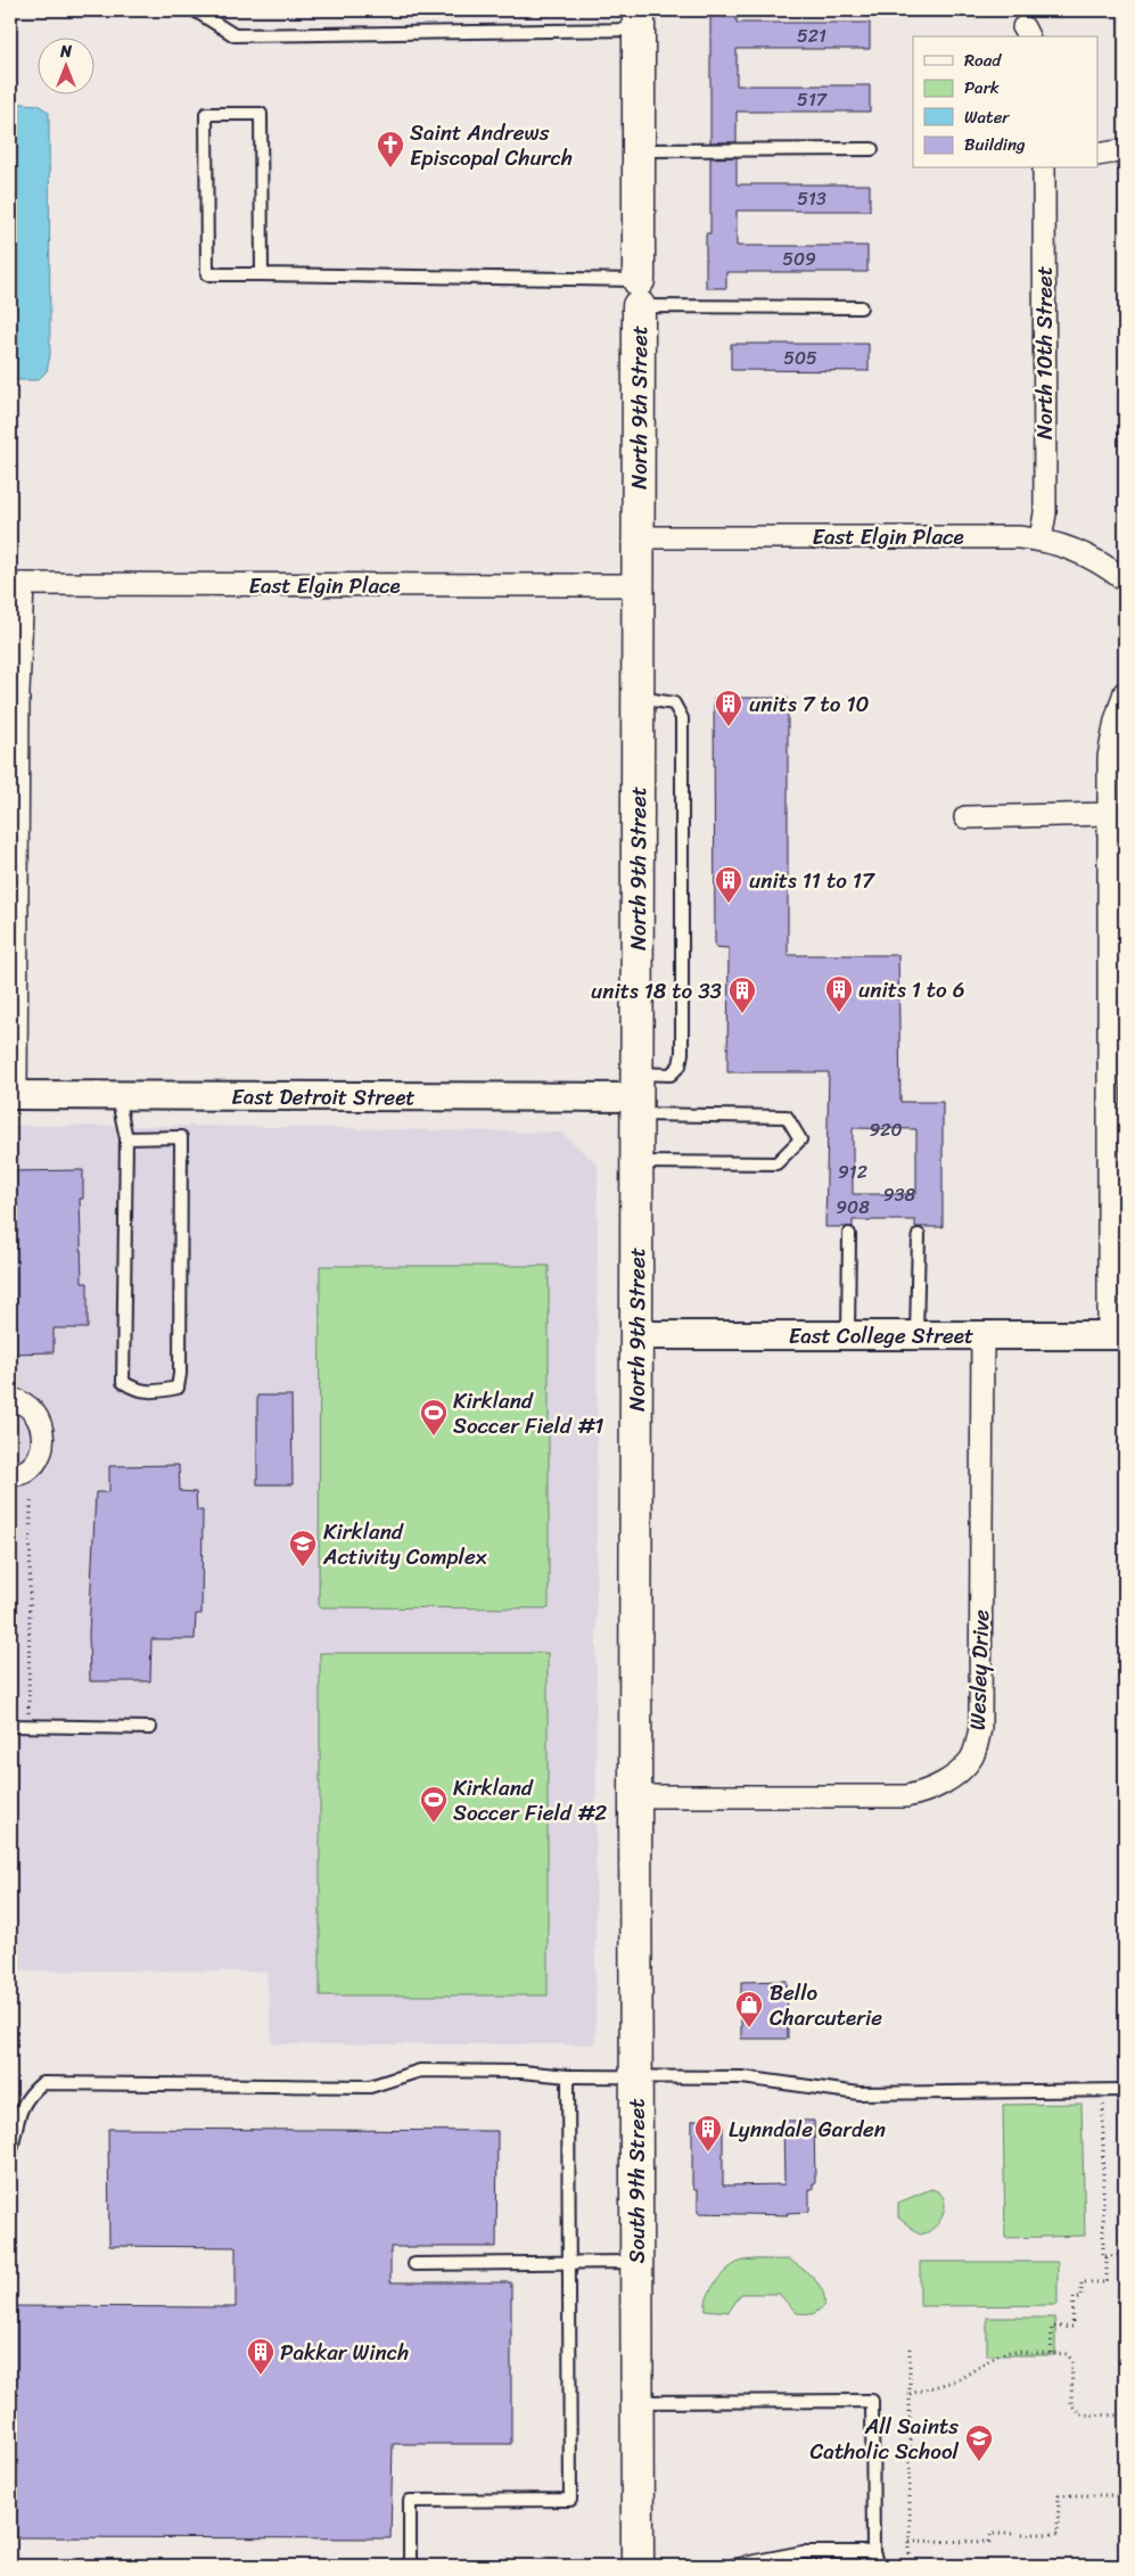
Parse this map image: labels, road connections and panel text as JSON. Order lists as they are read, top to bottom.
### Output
{
  "streets": {
    "main road": ["North 9th Street", "South 9th Street"],
    "street": [
      "North 10th Street",
      "East Elgin Place",
      "East Detroit Street",
      "East College Street",
      "Wesley Drive"
    ]
  },
  "crossings": [
    ["North 10th Street", "East Elgin Place"],
    ["North 9th Street", "East Elgin Place"],
    ["North 9th Street", "East Detroit Street"],
    ["North 9th Street", "East College Street"],
    ["North 9th Street", "Wesley Drive"],
    ["North 9th Street", "South 9th Street"],
    ["East College Street", "Wesley Drive"],
    ["Wesley Drive", "South 9th Street"]
  ],
  "places": {
    "church": ["Saint Andrews Episcopal Church"],
    "building": [
      "units 7 to 10",
      "units 11 to 17",
      "units 1 to 6",
      "units 18 to 33",
      "Lynndale Garden",
      "Pakkar Winch"
    ],
    "sports": ["Kirkland Soccer Field #1", "Kirkland Soccer Field #2"],
    "school or university": ["Kirkland Activity Complex", "All Saints Catholic School"],
    "shop": ["Bello Charcuterie"]
  },
  "house_numbers": [
    "521",
    "517",
    "513",
    "509",
    "505",
    "920",
    "912",
    "938",
    "908"
  ],
  "legend": [
    "Road",
    "Park",
    "Water",
    "Building"
  ],
  "north": "top"
}
